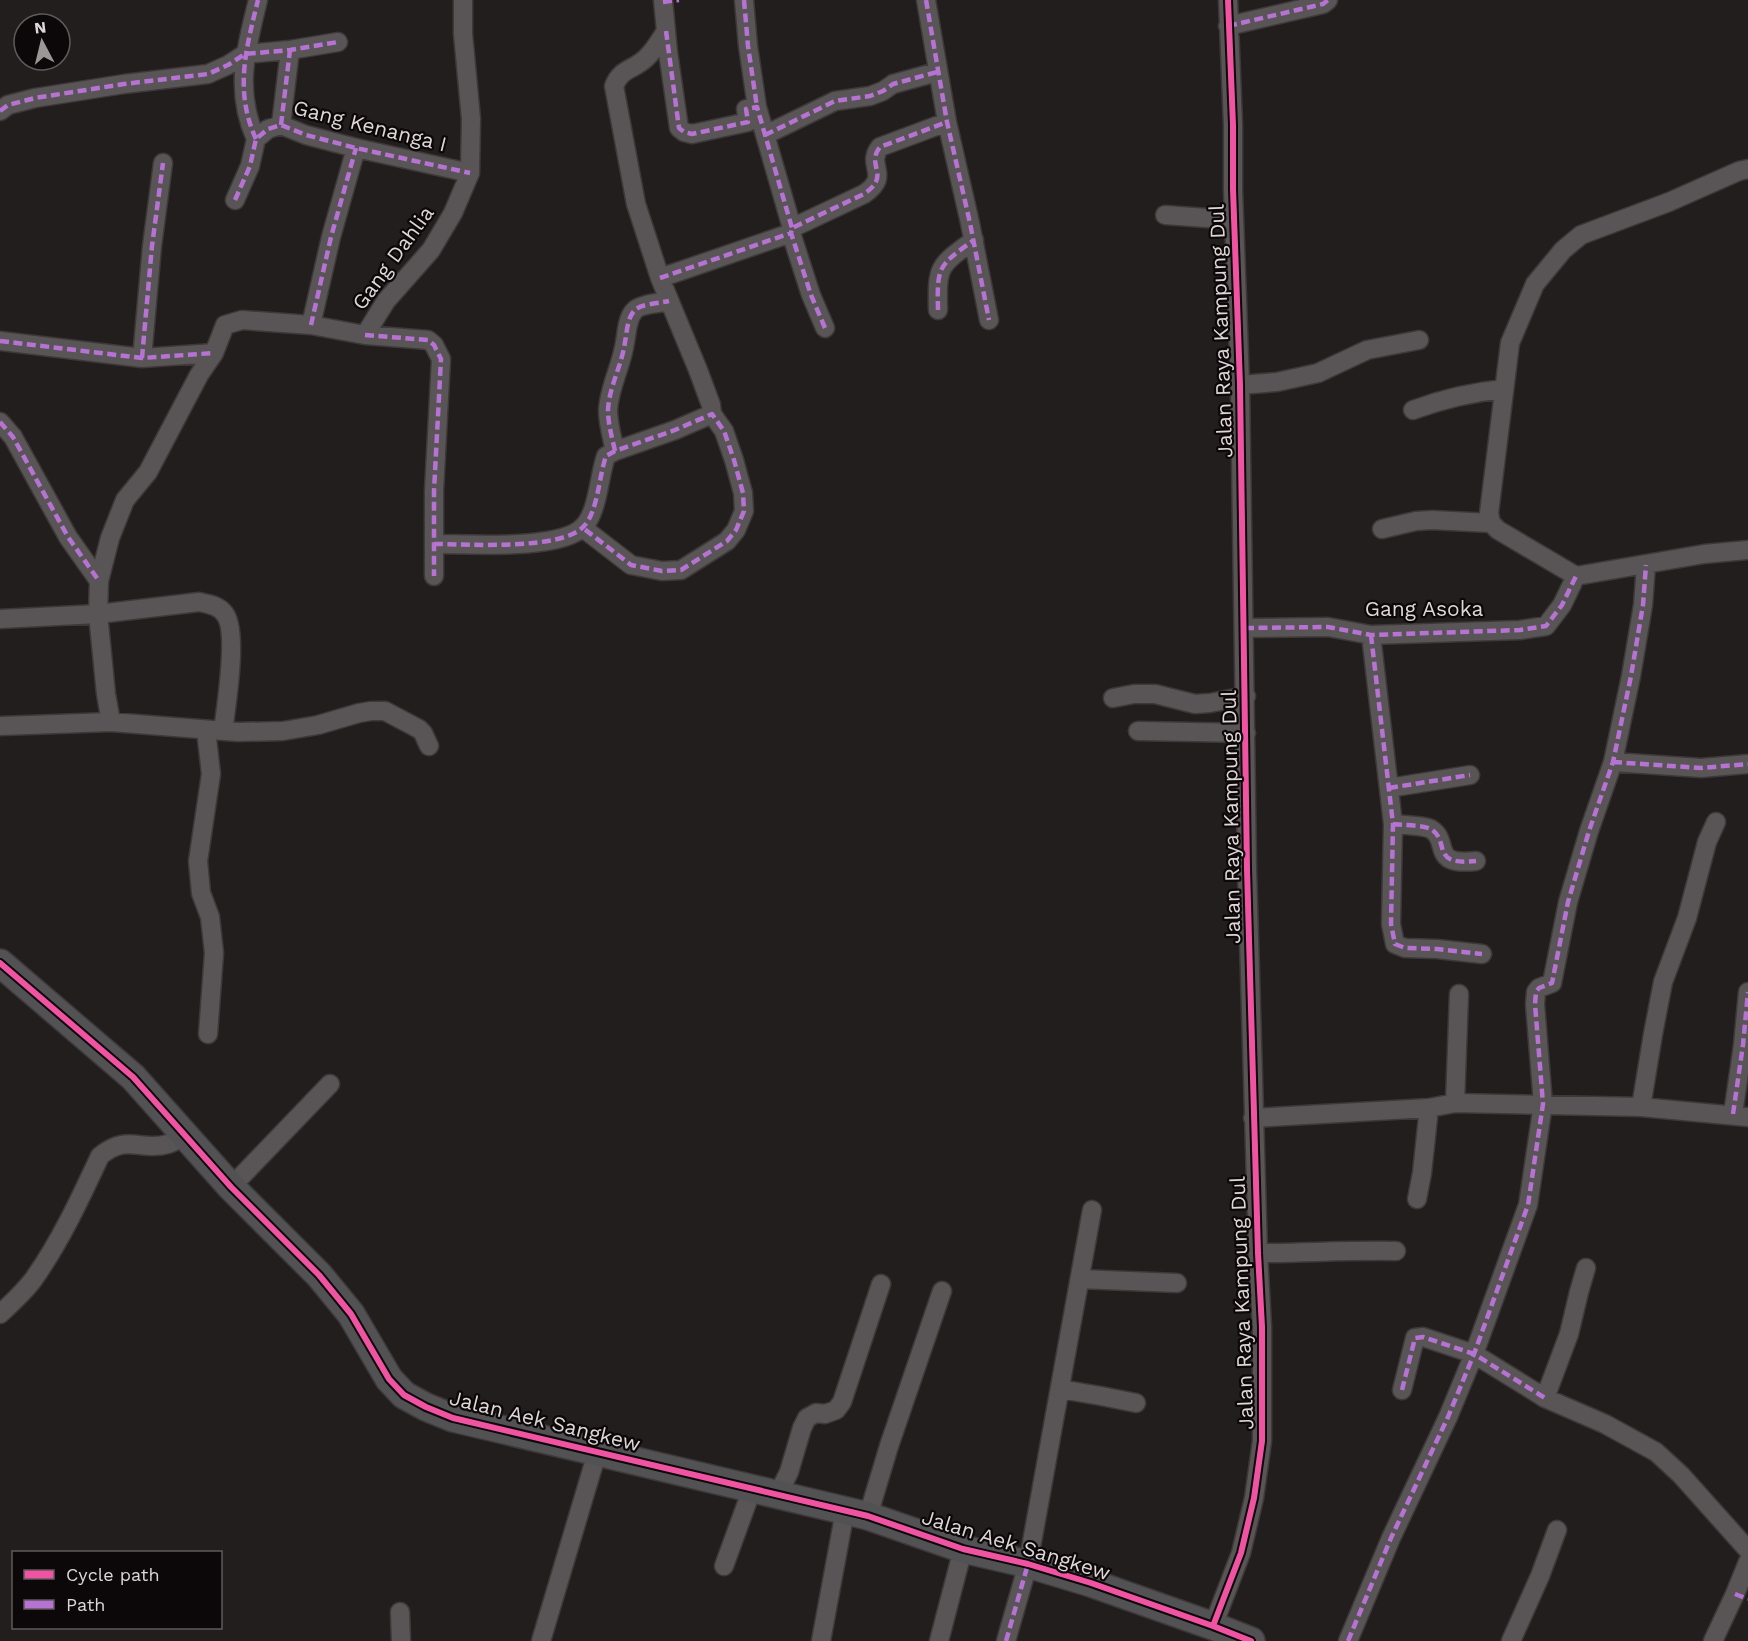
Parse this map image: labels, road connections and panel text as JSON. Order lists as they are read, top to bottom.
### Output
{
  "streets": {
    "street": [
      "Gang Kenanga I",
      "Gang Dahlia",
      "Jalan Raya Kampung Dul",
      "Gang Asoka",
      "Jalan Aek Sangkew"
    ]
  },
  "crossings": [
    ["Gang Kenanga I", "Gang Dahlia"],
    ["Jalan Raya Kampung Dul", "Gang Asoka"],
    ["Jalan Raya Kampung Dul", "Jalan Aek Sangkew"]
  ],
  "legend": ["Cycle path", "Path"],
  "north": "top"
}
